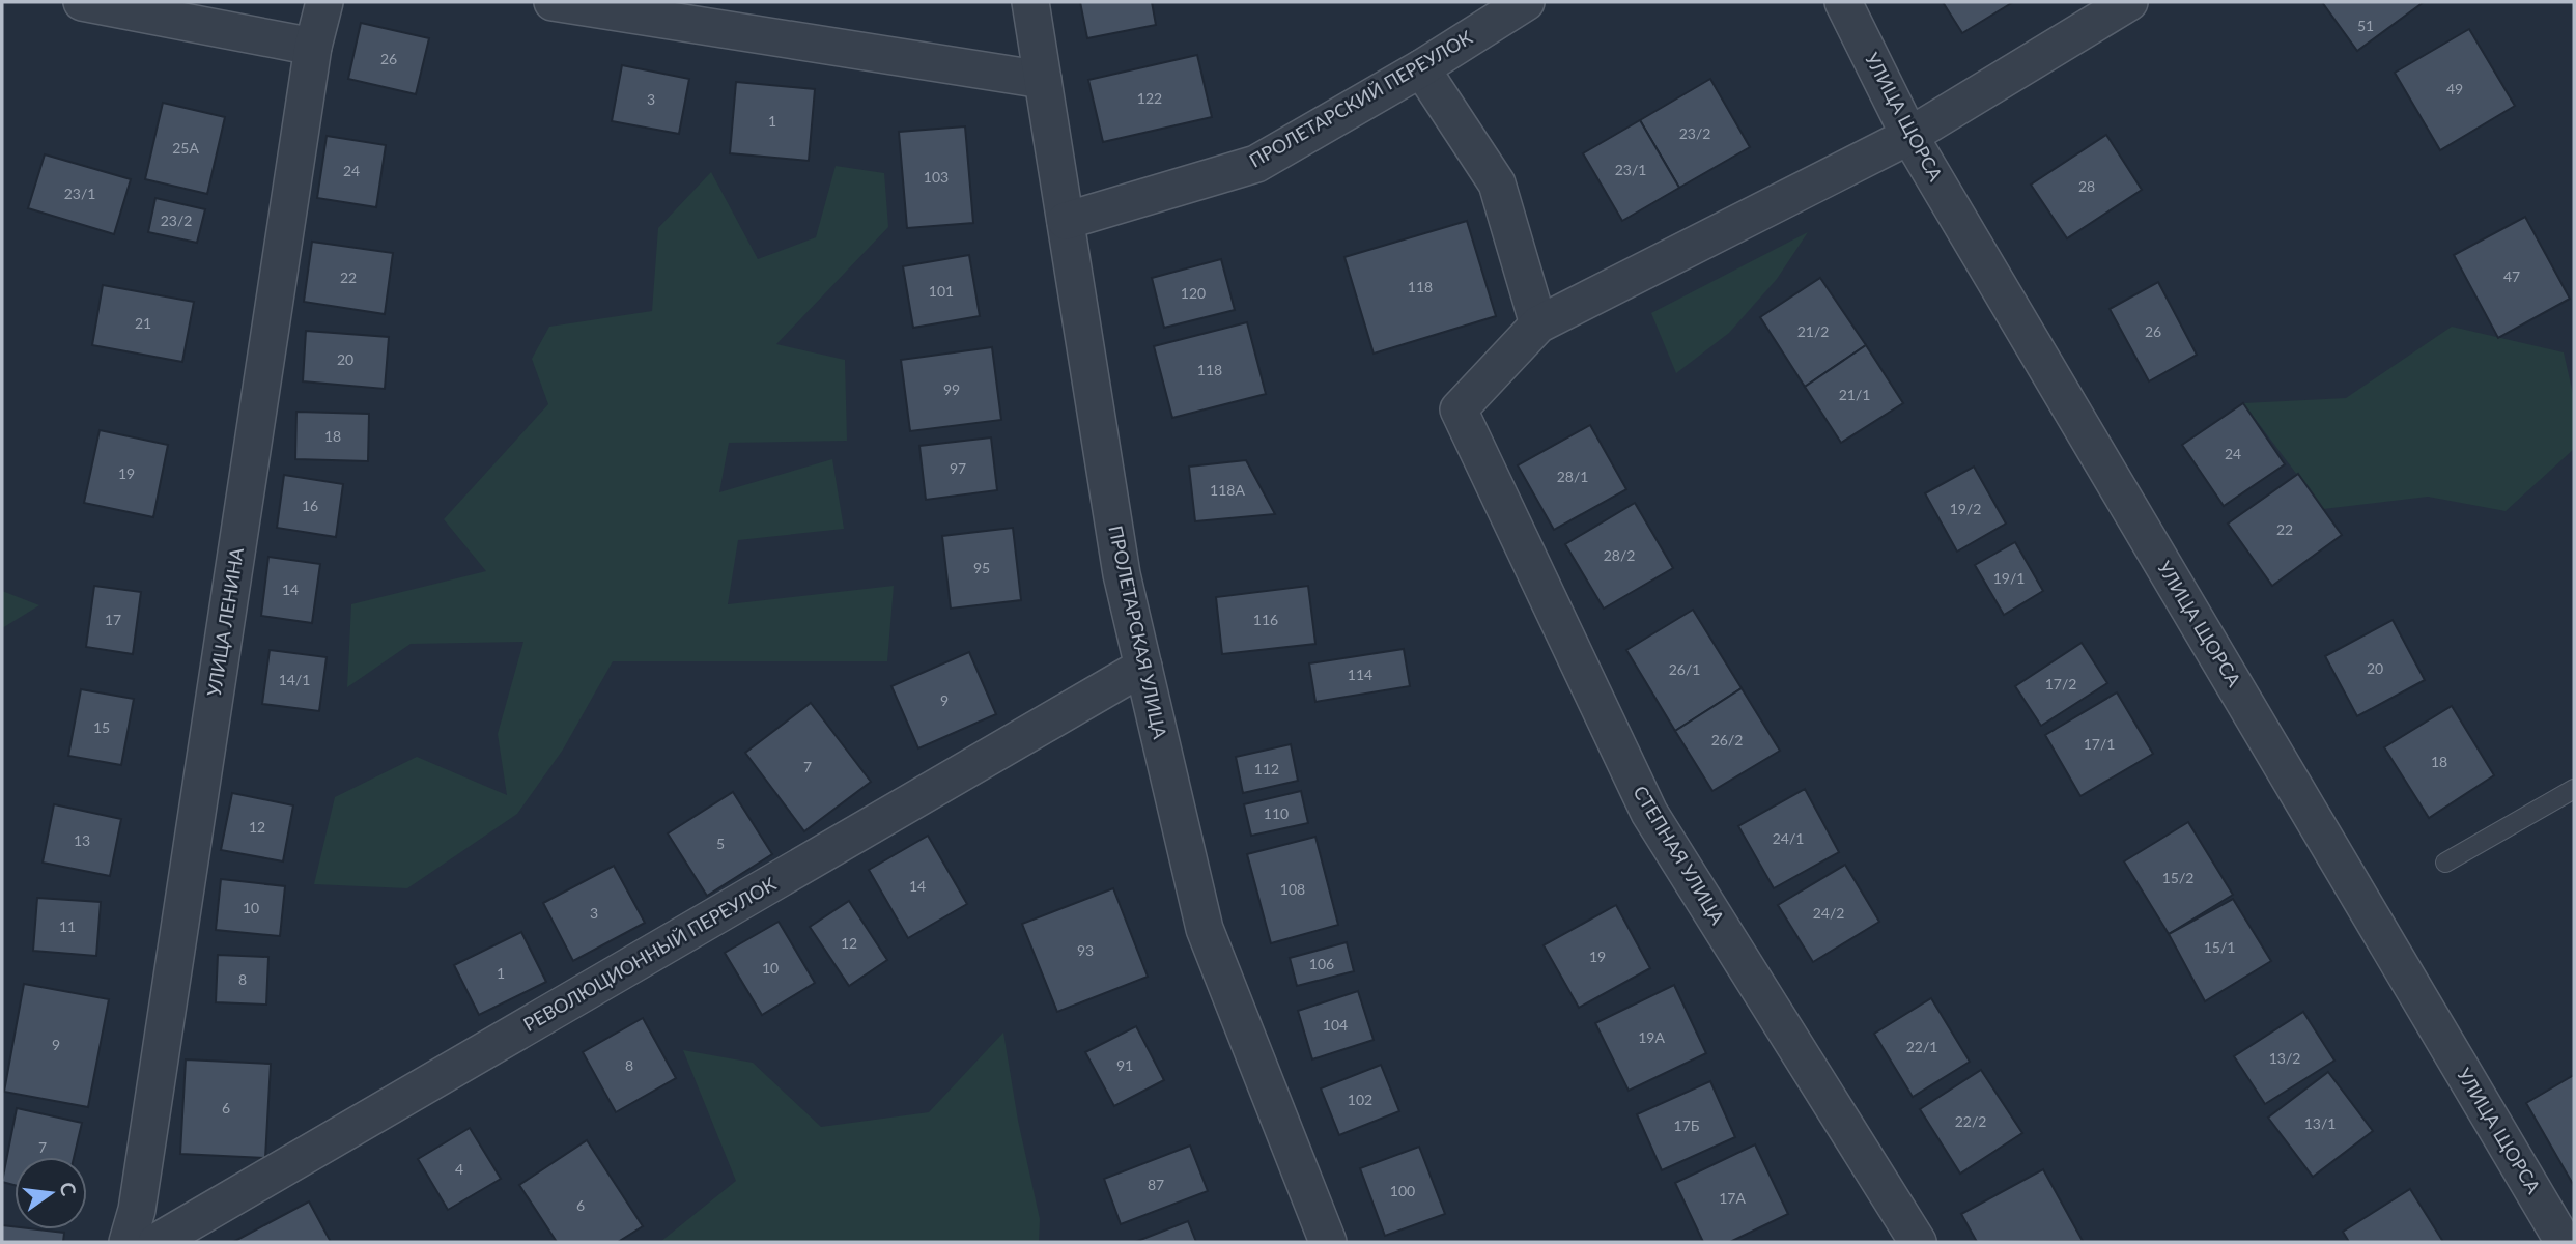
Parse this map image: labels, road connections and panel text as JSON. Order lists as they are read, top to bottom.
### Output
{
  "streets": {
    "street": [
      "ПРОЛЕТАРСКИЙ ПЕРЕУЛОК",
      "УЛИЦА ЩОРСА",
      "УЛИЦА ЛЕНИНА",
      "ПРОЛЕТАРСКАЯ УЛИЦА",
      "СТЕПНАЯ УЛИЦА",
      "РЕВОЛЮЦИОННЫЙ ПЕРЕУЛОК"
    ]
  },
  "crossings": [
    ["ПРОЛЕТАРСКИЙ ПЕРЕУЛОК", "ПРОЛЕТАРСКАЯ УЛИЦА"],
    ["ПРОЛЕТАРСКАЯ УЛИЦА", "РЕВОЛЮЦИОННЫЙ ПЕРЕУЛОК"]
  ],
  "house_numbers": [
    "51",
    "26",
    "49",
    "122",
    "3",
    "1",
    "23/2",
    "25А",
    "23/1",
    "24",
    "103",
    "28",
    "23/1",
    "23/2",
    "47",
    "22",
    "118",
    "101",
    "120",
    "21",
    "21/2",
    "26",
    "20",
    "118",
    "99",
    "21/1",
    "18",
    "24",
    "97",
    "19",
    "28/1",
    "118А",
    "16",
    "19/2",
    "22",
    "28/2",
    "95",
    "19/1",
    "14",
    "17",
    "116",
    "20",
    "26/1",
    "114",
    "14/1",
    "17/2",
    "9",
    "15",
    "26/2",
    "17/1",
    "18",
    "7",
    "112",
    "110",
    "12",
    "24/1",
    "13",
    "5",
    "15/2",
    "14",
    "108",
    "10",
    "3",
    "24/2",
    "11",
    "12",
    "15/1",
    "93",
    "19",
    "106",
    "10",
    "1",
    "8",
    "104",
    "19А",
    "9",
    "22/1",
    "13/2",
    "8",
    "91",
    "102",
    "6",
    "22/2",
    "13/1",
    "17Б",
    "7",
    "4",
    "87",
    "100",
    "17А",
    "6"
  ],
  "north": "right"
}
